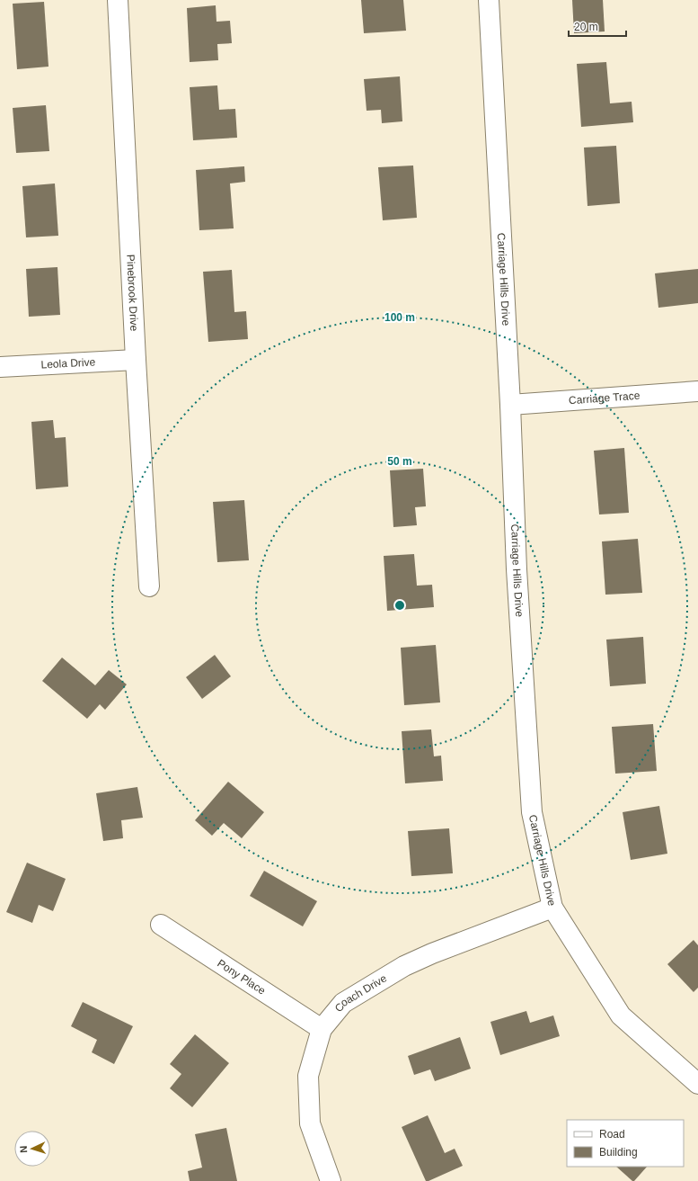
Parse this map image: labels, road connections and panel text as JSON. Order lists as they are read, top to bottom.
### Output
{
  "streets": {
    "street": [
      "Carriage Hills Drive",
      "Pinebrook Drive",
      "Leola Drive",
      "Carriage Trace",
      "Pony Place",
      "Coach Drive"
    ]
  },
  "crossings": [
    ["Carriage Hills Drive", "Carriage Trace"],
    ["Carriage Hills Drive", "Coach Drive"],
    ["Pinebrook Drive", "Leola Drive"],
    ["Pony Place", "Coach Drive"]
  ],
  "legend": ["Road", "Building"],
  "scale_bar": "20 m",
  "north": "left",
  "rings": ["100 m", "50 m"]
}
